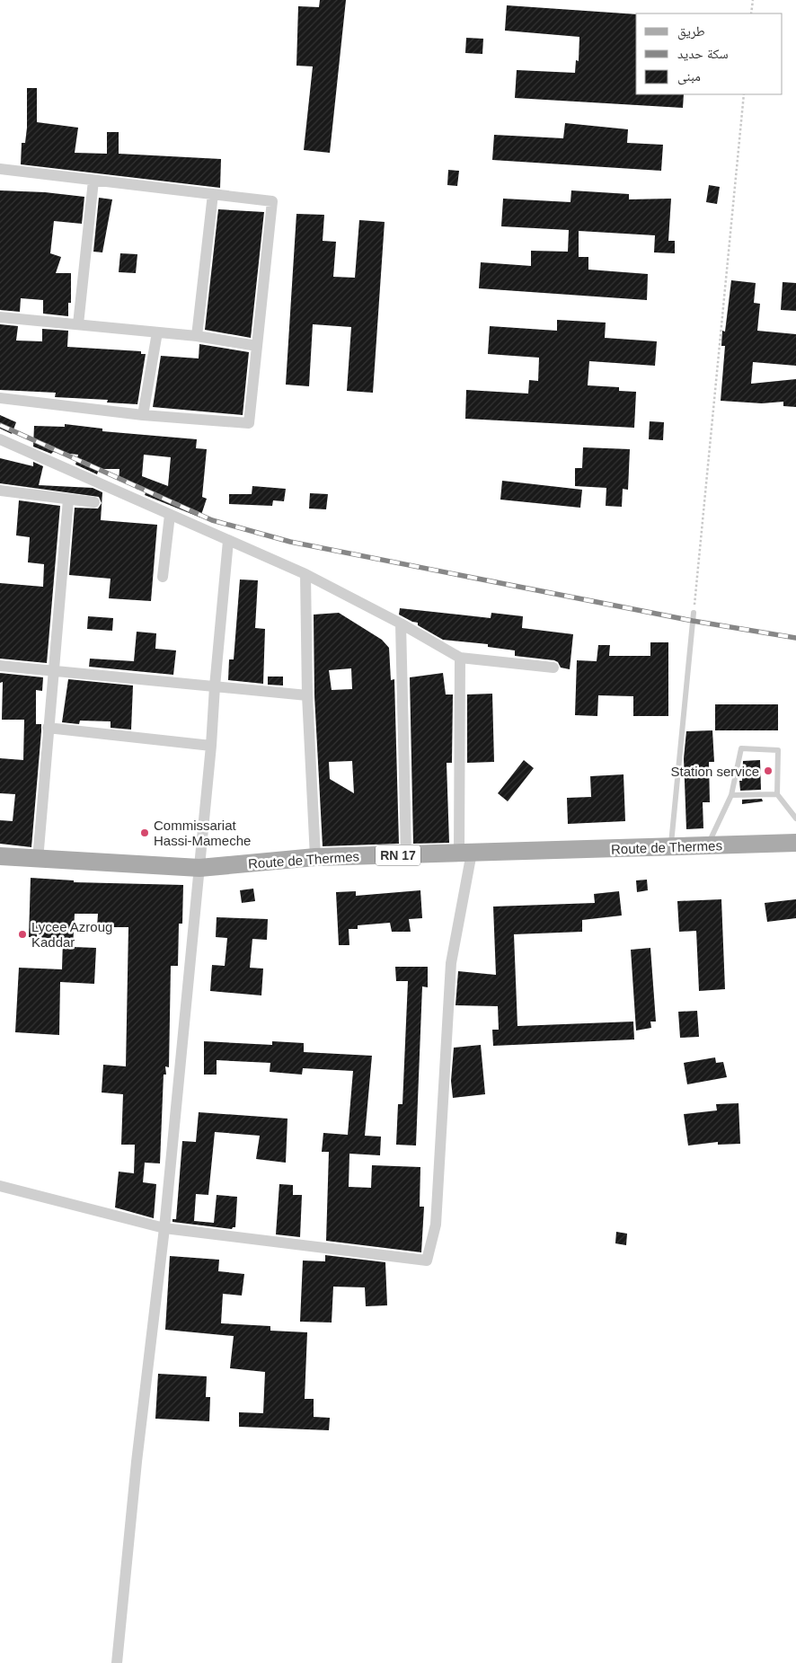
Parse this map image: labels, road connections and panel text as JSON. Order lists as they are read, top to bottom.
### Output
{
  "streets": {
    "main road": ["Route de Thermes", "RN 17"]
  },
  "places": ["Station service", "Commissariat Hassi-Mameche", "Lycee Azroug Kaddar"],
  "legend": ["طريق", "سكة حديد", "مبنى"]
}
